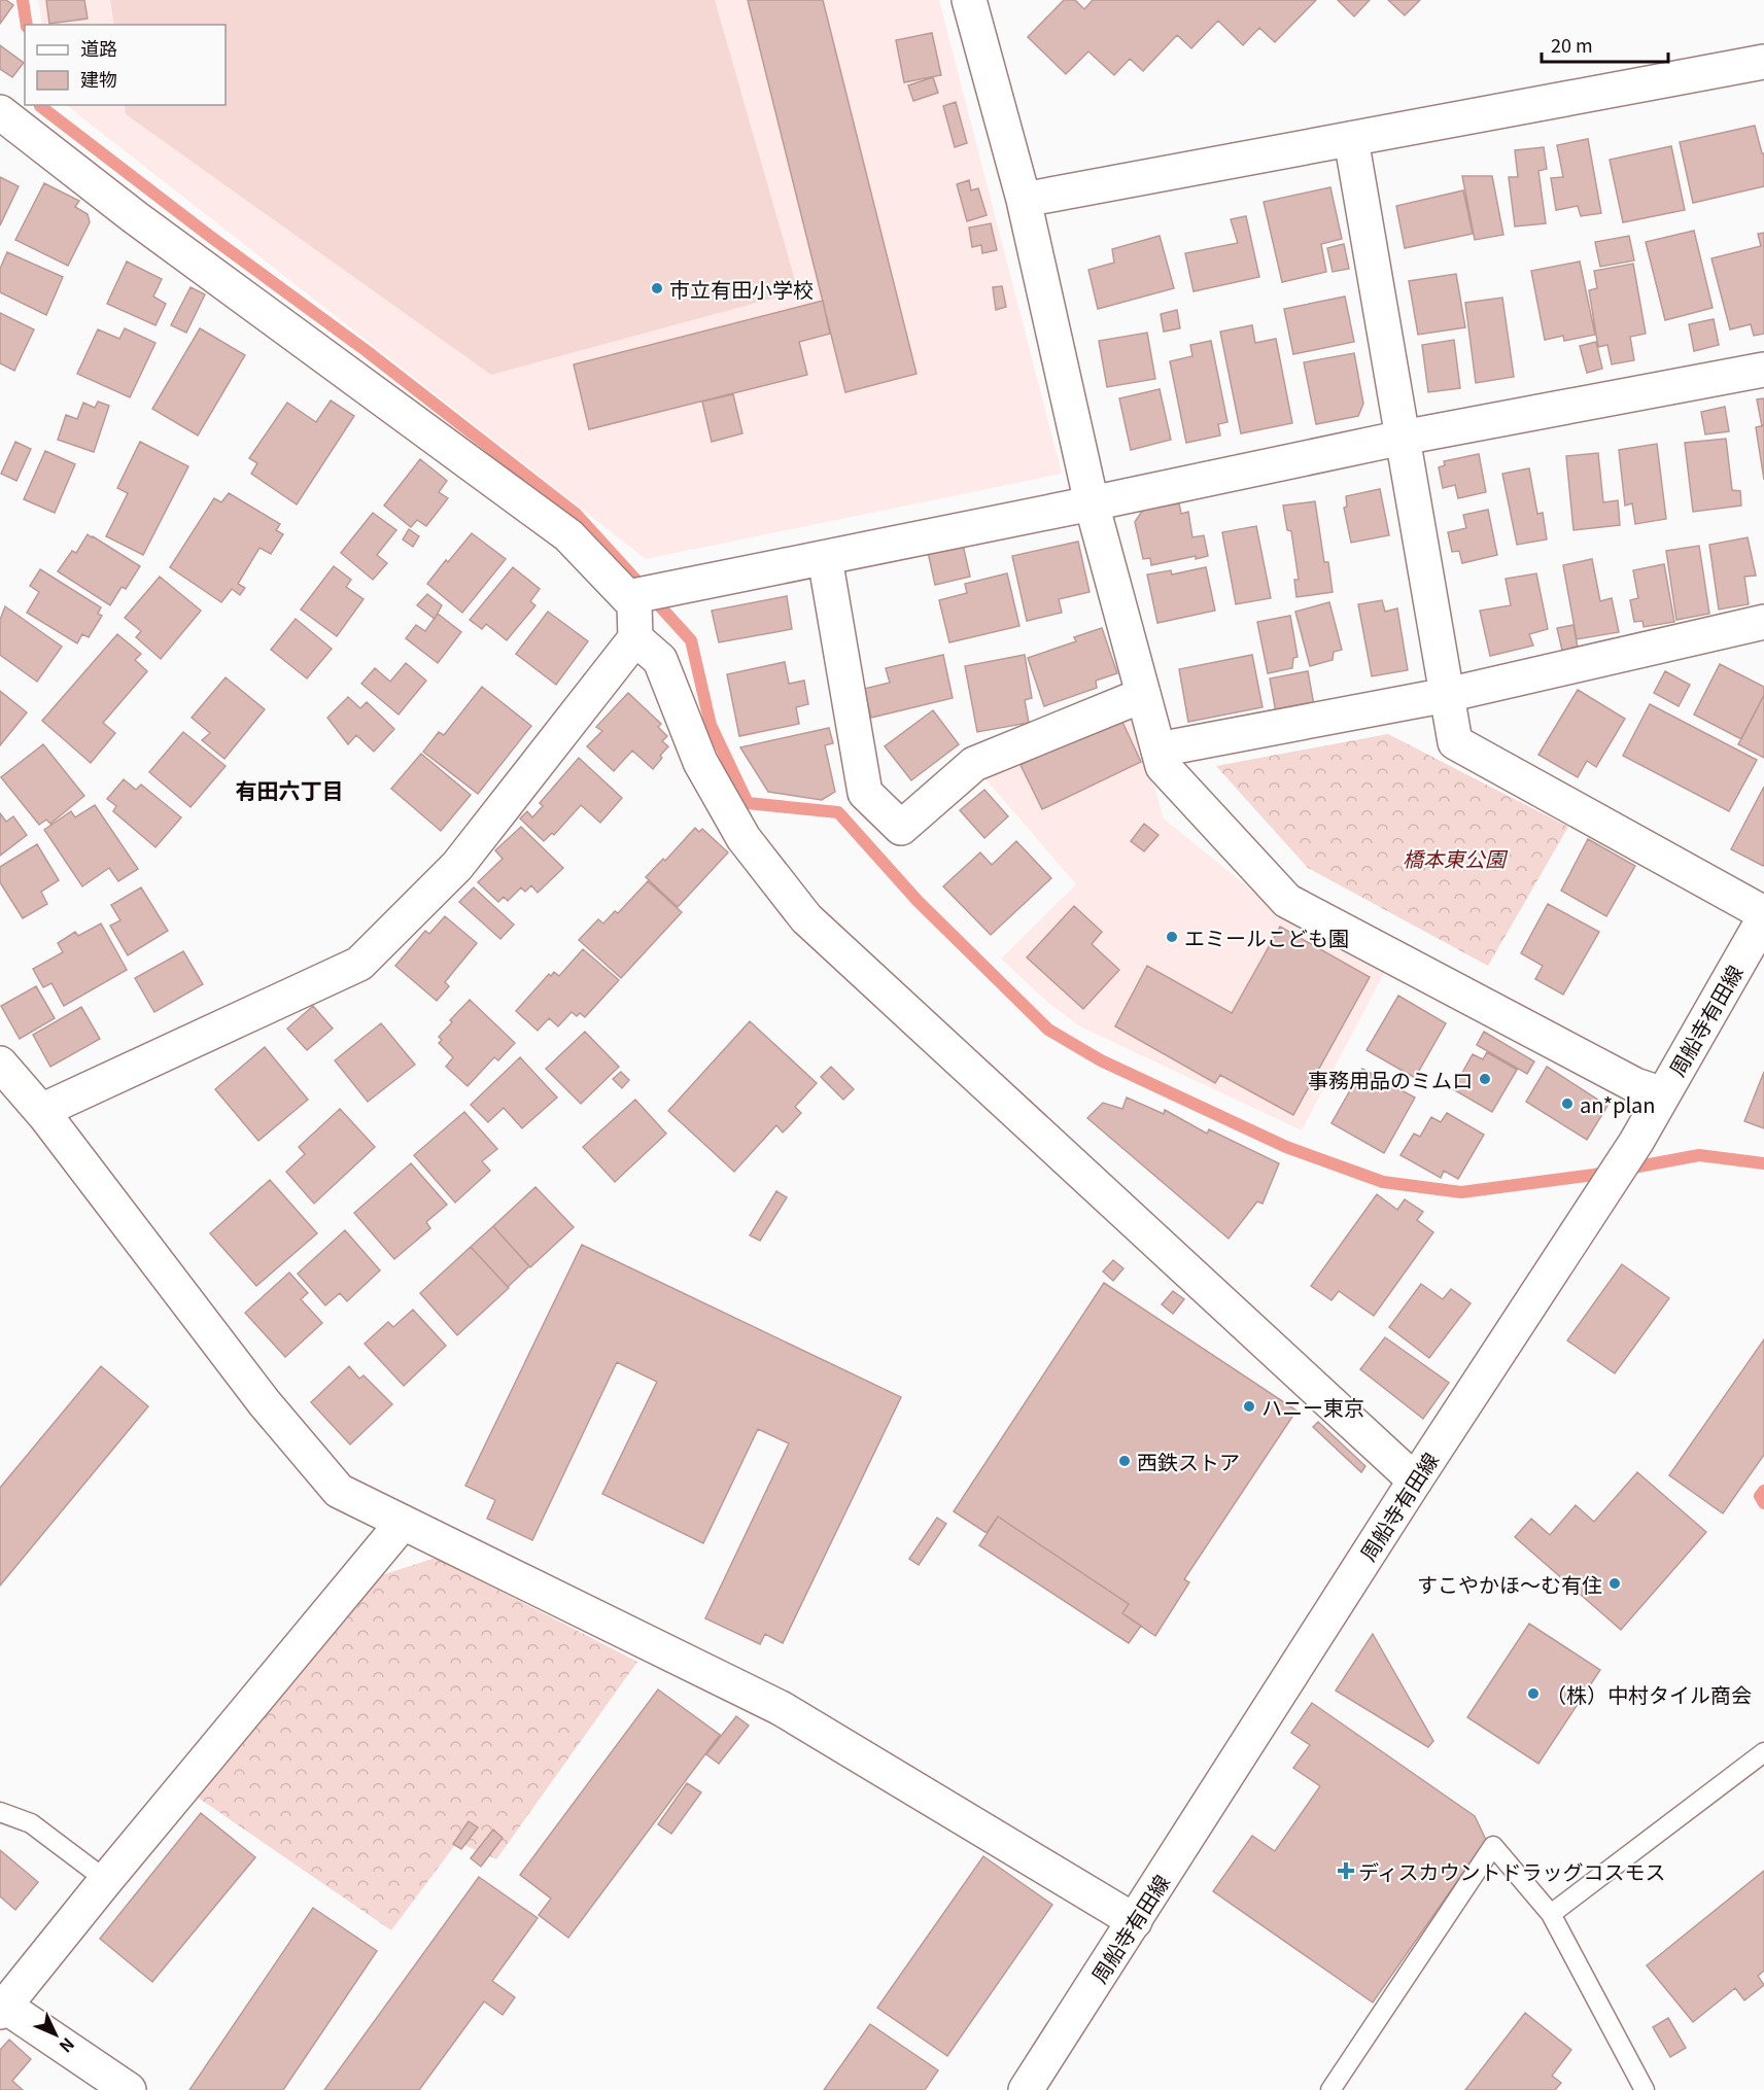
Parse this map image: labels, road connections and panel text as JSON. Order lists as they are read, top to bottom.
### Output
{
  "streets": {
    "street": ["周船寺有田線"]
  },
  "districts": ["有田六丁目"],
  "parks": ["橋本東公園"],
  "places": {
    "other": [
      "市立有田小学校",
      "エミールこども園",
      "事務用品のミムロ",
      "an*plan",
      "ハニー東京",
      "西鉄ストア",
      "すこやかほ〜む有住",
      "（株）中村タイル商会"
    ],
    "health": ["ディスカウントドラッグコスモス"]
  },
  "legend": ["道路", "建物"],
  "scale_bar": "20 m",
  "north": "bottom right"
}
